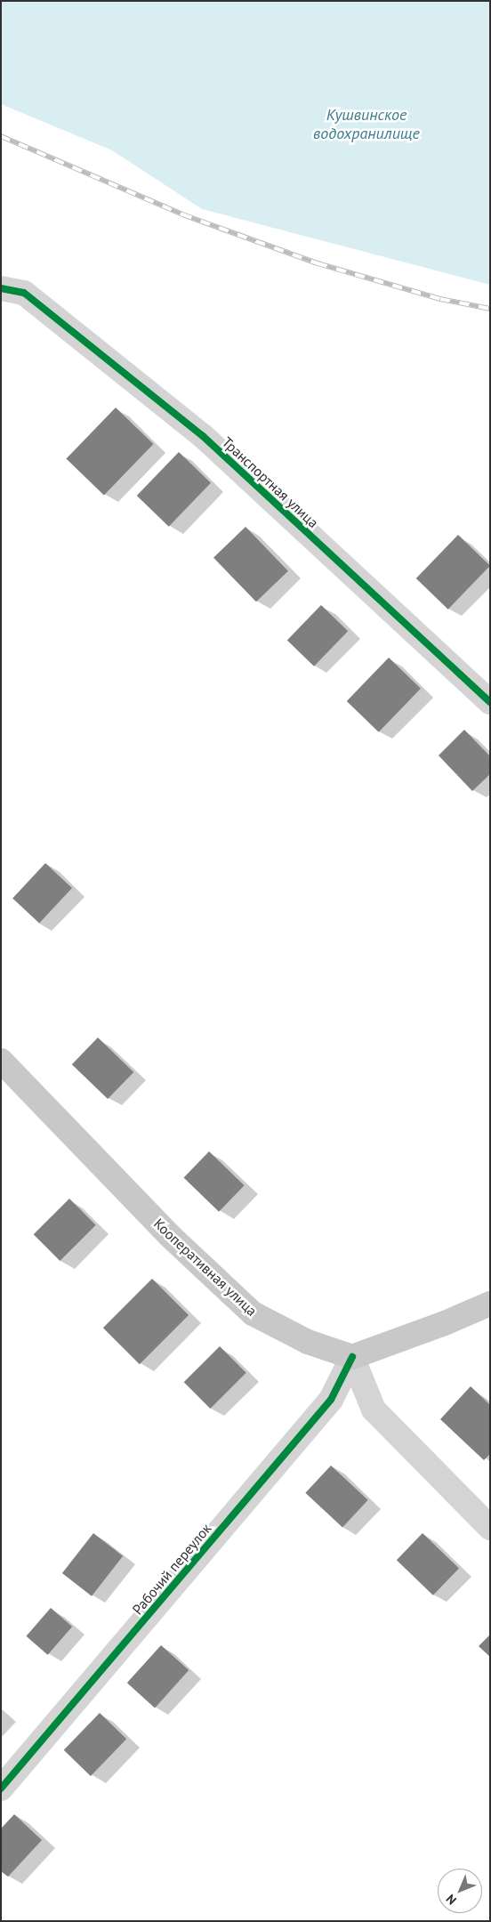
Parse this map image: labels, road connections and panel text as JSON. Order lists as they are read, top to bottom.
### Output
{
  "streets": {
    "main road": ["Кооперативная улица"],
    "street": ["Транспортная улица", "Рабочий переулок"]
  },
  "crossings": [
    ["Кооперативная улица", "Рабочий переулок"]
  ],
  "water": ["Кушвинское водохранилище"],
  "north": "bottom left"
}
